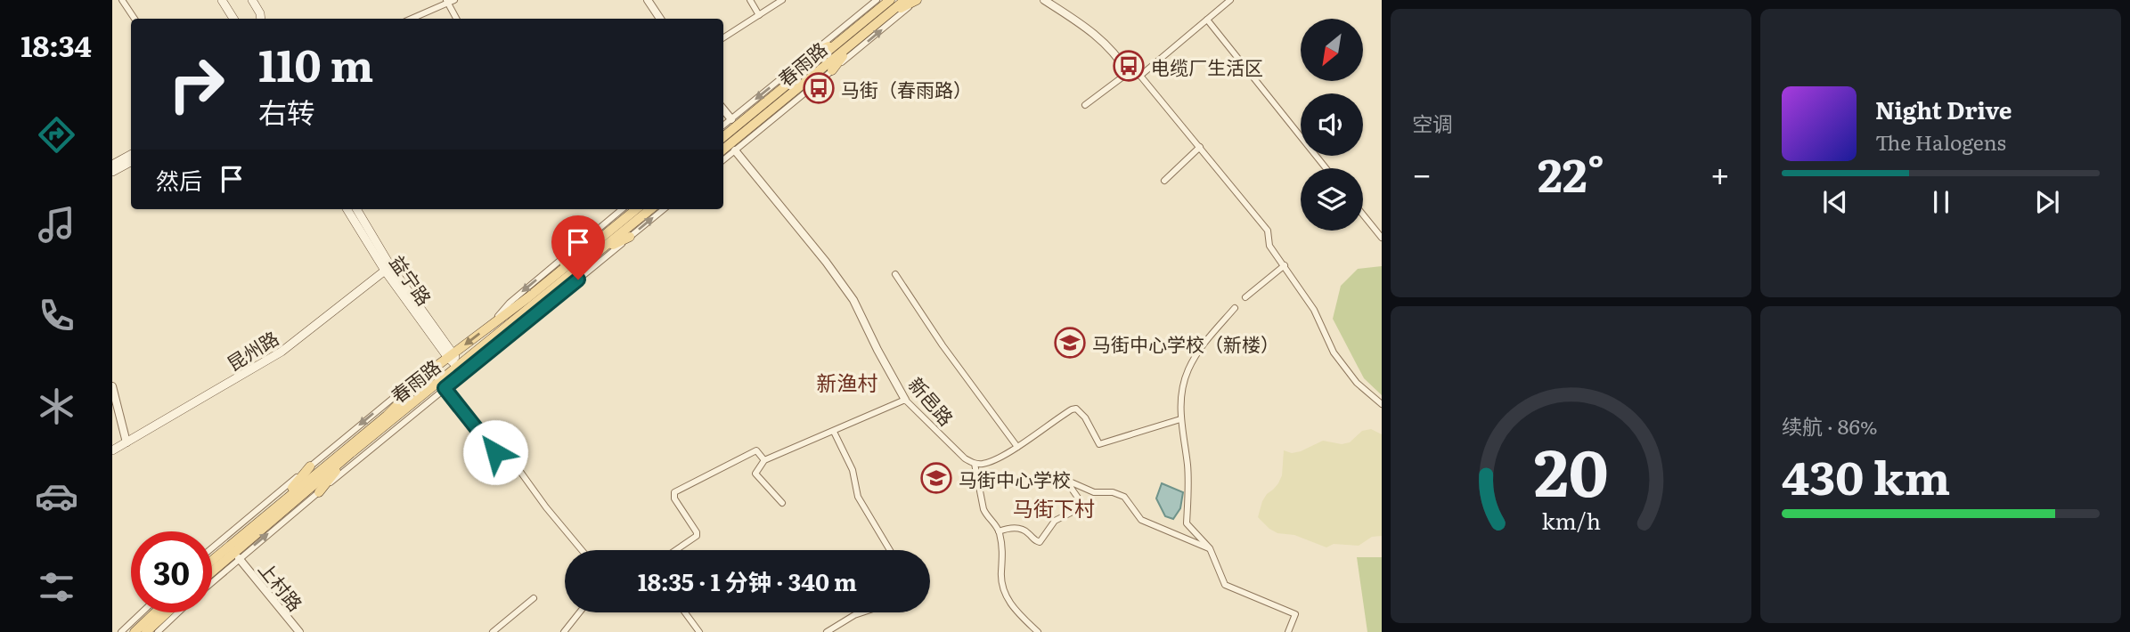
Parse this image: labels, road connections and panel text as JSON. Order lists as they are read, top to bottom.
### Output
{
  "streets": {
    "main road": ["春雨路", "益宁路", "昆州路"],
    "street": ["新邑路", "上村路"]
  },
  "crossings": [
    ["春雨路", "益宁路"],
    ["益宁路", "昆州路"]
  ],
  "districts": ["新渔村", "马街下村"],
  "places": {
    "bus stop": ["电缆厂生活区", "马街（春雨路）"],
    "school or university": ["马街中心学校（新楼）", "马街中心学校"]
  },
  "north": "bottom left",
  "page": {
    "tabs": "18:34",
    "tile": [
      "空调",
      ["续航 · 86%", "430 km"]
    ],
    "turn": ["110 m", "右转"],
    "song": ["Night Drive", "The Halogens"],
    "heat": ["−", "22°", "+"],
    "then": "然后",
    "limit": "30",
    "trip": "18:35 · 1 分钟 · 340 m",
    "gauge": ["20", "km/h"]
  }
}
